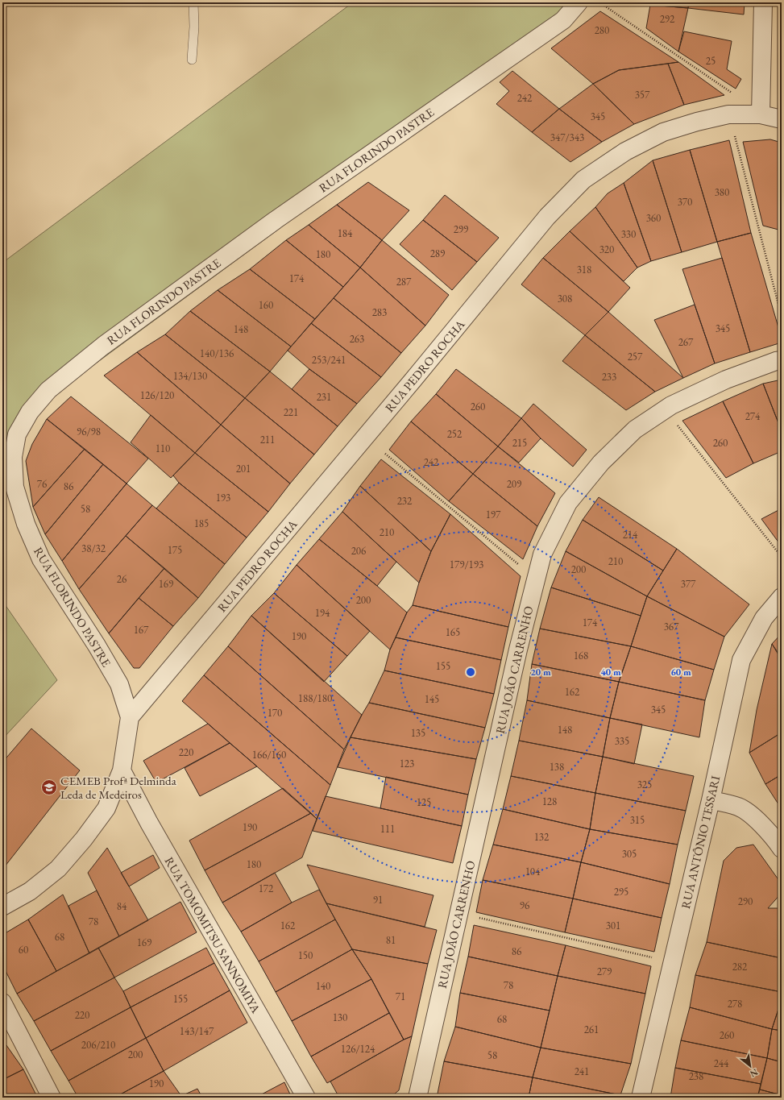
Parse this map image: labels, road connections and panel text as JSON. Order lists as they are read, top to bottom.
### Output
{
  "streets": {
    "street": [
      "RUA FLORINDO PASTRE",
      "RUA PEDRO ROCHA",
      "RUA JOÃO CARRENHO",
      "RUA ANTÔNIO TESSARI",
      "RUA TOMOMITSU SANNOMIYA"
    ]
  },
  "crossings": [
    ["RUA FLORINDO PASTRE", "RUA PEDRO ROCHA"]
  ],
  "places": {
    "school or university": ["CEMEB Profª Delminda Leda de Medeiros"]
  },
  "house_numbers": [
    "292",
    "280",
    "25",
    "357",
    "242",
    "345",
    "347/343",
    "380",
    "370",
    "360",
    "299",
    "184",
    "330",
    "320",
    "289",
    "180",
    "318",
    "174",
    "287",
    "308",
    "160",
    "283",
    "345",
    "148",
    "263",
    "267",
    "140/136",
    "257",
    "253/241",
    "134/130",
    "233",
    "126/120",
    "231",
    "260",
    "221",
    "274",
    "96/98",
    "252",
    "211",
    "215",
    "260",
    "110",
    "242",
    "201",
    "76",
    "209",
    "86",
    "193",
    "232",
    "58",
    "197",
    "185",
    "210",
    "214",
    "38/32",
    "175",
    "206",
    "210",
    "179/193",
    "200",
    "26",
    "169",
    "377",
    "200",
    "194",
    "174",
    "367",
    "167",
    "165",
    "190",
    "168",
    "155",
    "162",
    "188/180",
    "145",
    "345",
    "170",
    "148",
    "135",
    "335",
    "220",
    "166/160",
    "123",
    "138",
    "325",
    "128",
    "125",
    "315",
    "190",
    "111",
    "132",
    "305",
    "180",
    "104",
    "172",
    "295",
    "91",
    "290",
    "96",
    "84",
    "78",
    "162",
    "301",
    "68",
    "81",
    "169",
    "60",
    "86",
    "150",
    "282",
    "279",
    "78",
    "140",
    "71",
    "155",
    "278",
    "220",
    "130",
    "68",
    "261",
    "143/147",
    "260",
    "206/210",
    "126/124",
    "200",
    "58",
    "244",
    "241",
    "238",
    "190"
  ],
  "north": "bottom right",
  "rings": ["20 m", "40 m", "60 m"]
}
